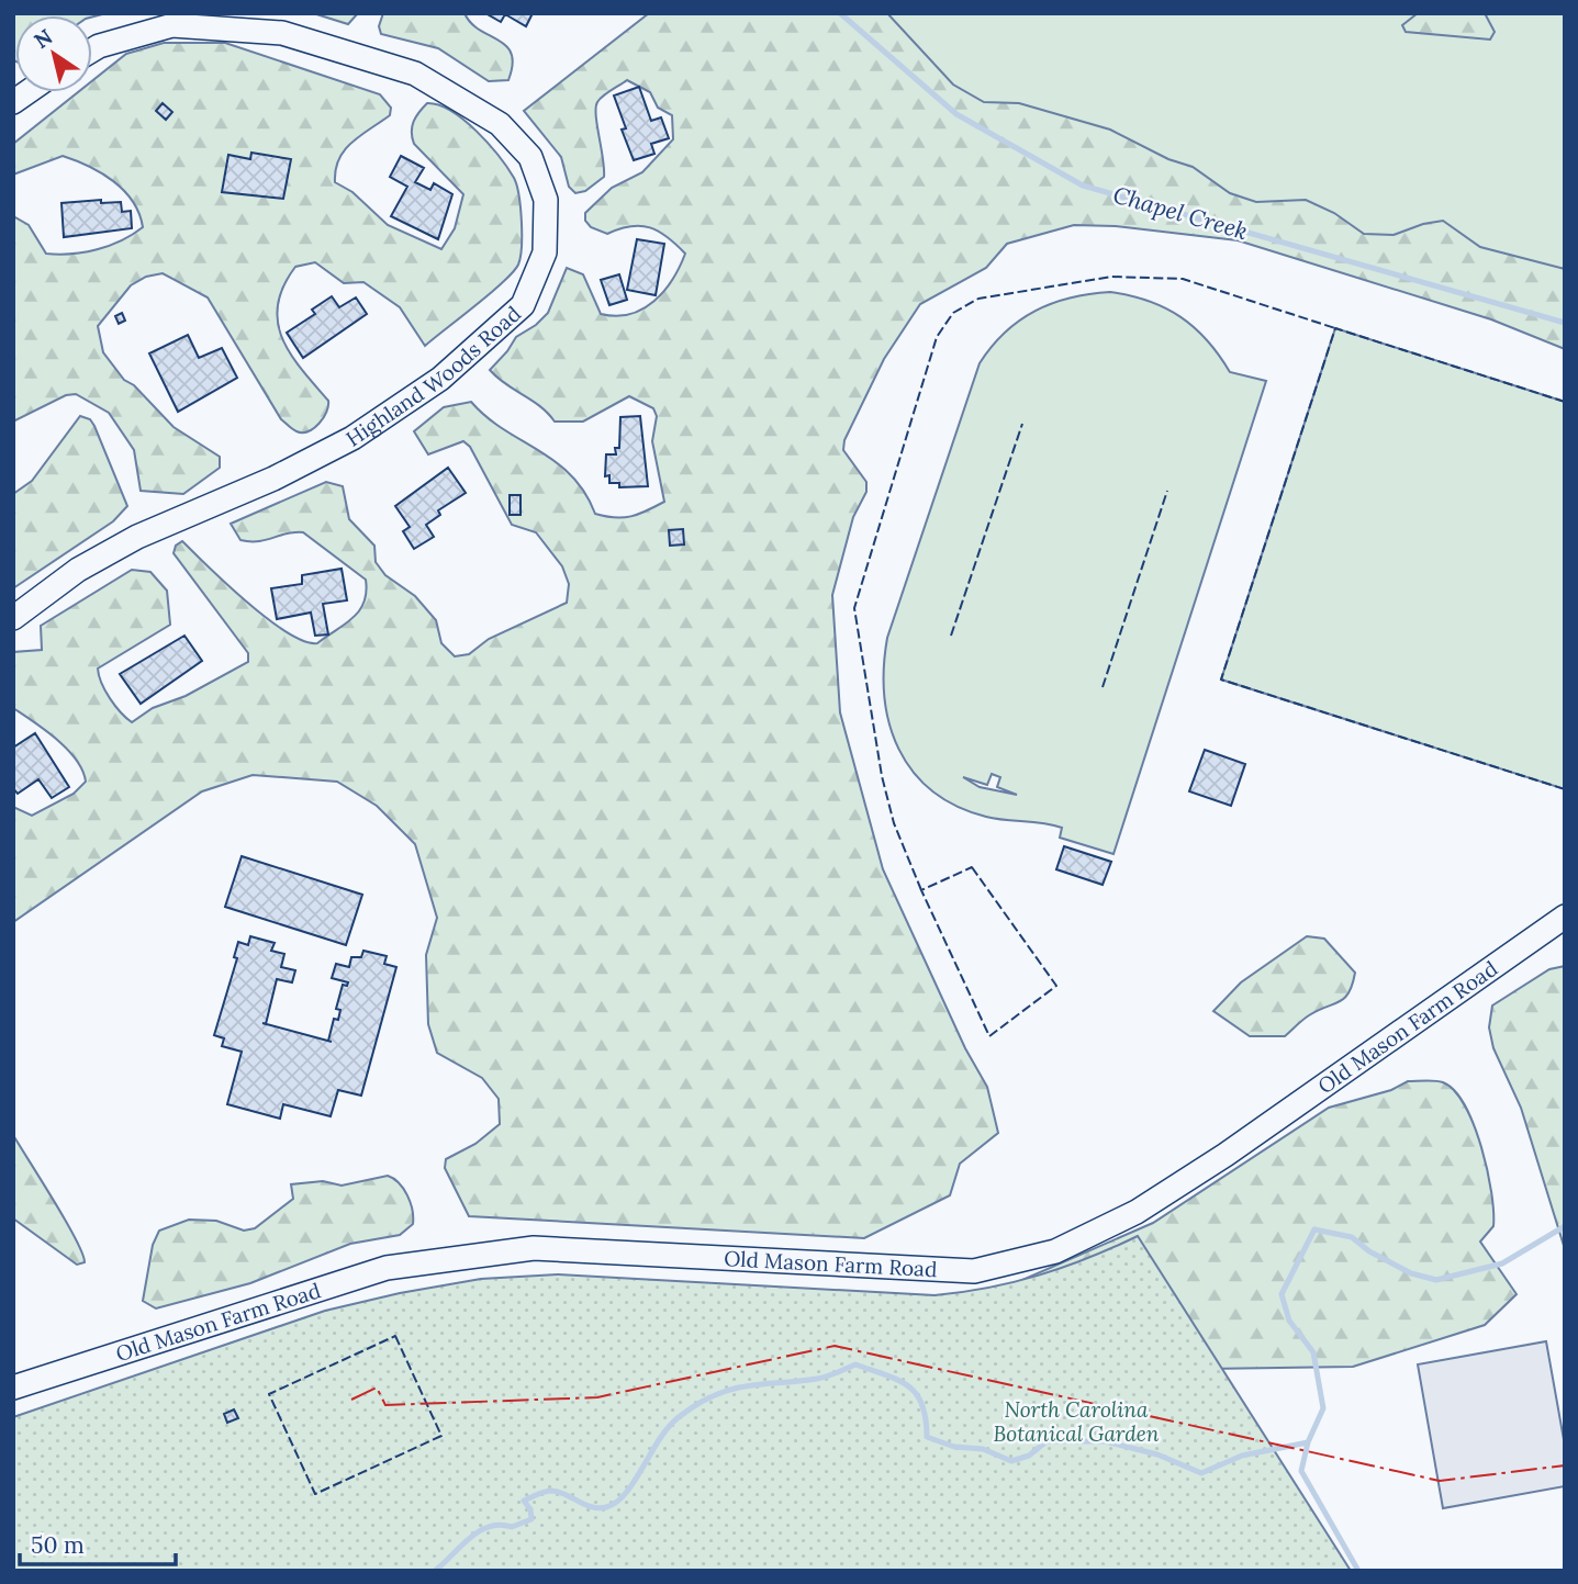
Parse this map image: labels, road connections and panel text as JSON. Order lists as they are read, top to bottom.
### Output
{
  "streets": {
    "street": ["Highland Woods Road", "Old Mason Farm Road"]
  },
  "water": ["Chapel Creek"],
  "parks": ["North Carolina Botanical Garden"],
  "scale_bar": "50 m",
  "north": "top left"
}
